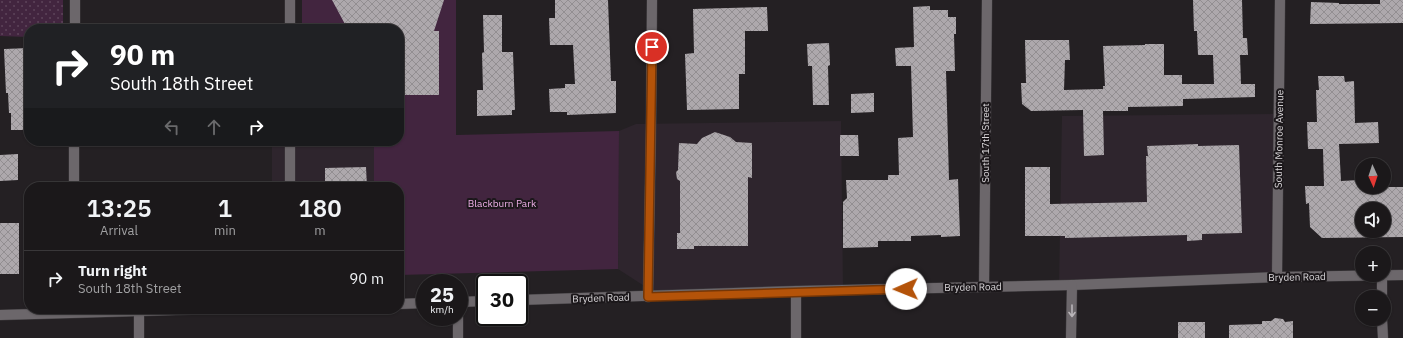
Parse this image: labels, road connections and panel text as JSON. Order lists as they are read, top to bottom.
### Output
{
  "streets": {
    "street": ["South Monroe Avenue", "South 17th Street", "Bryden Road"]
  },
  "crossings": [
    ["South Monroe Avenue", "Bryden Road"],
    ["South 17th Street", "Bryden Road"]
  ],
  "parks": ["Blackburn Park"],
  "north": "bottom",
  "page": {
    "turn": ["90 m", "South 18th Street"],
    "map_buttons": ["+", "−"],
    "eta": [
      "13:25",
      "Arrival",
      "1",
      "min",
      "180",
      "m"
    ],
    "list": [
      {
        "name": "Turn right",
        "note": "South 18th Street",
        "value": "90 m"
      }
    ],
    "speed": "25 km/h",
    "limit": "30"
  }
}
